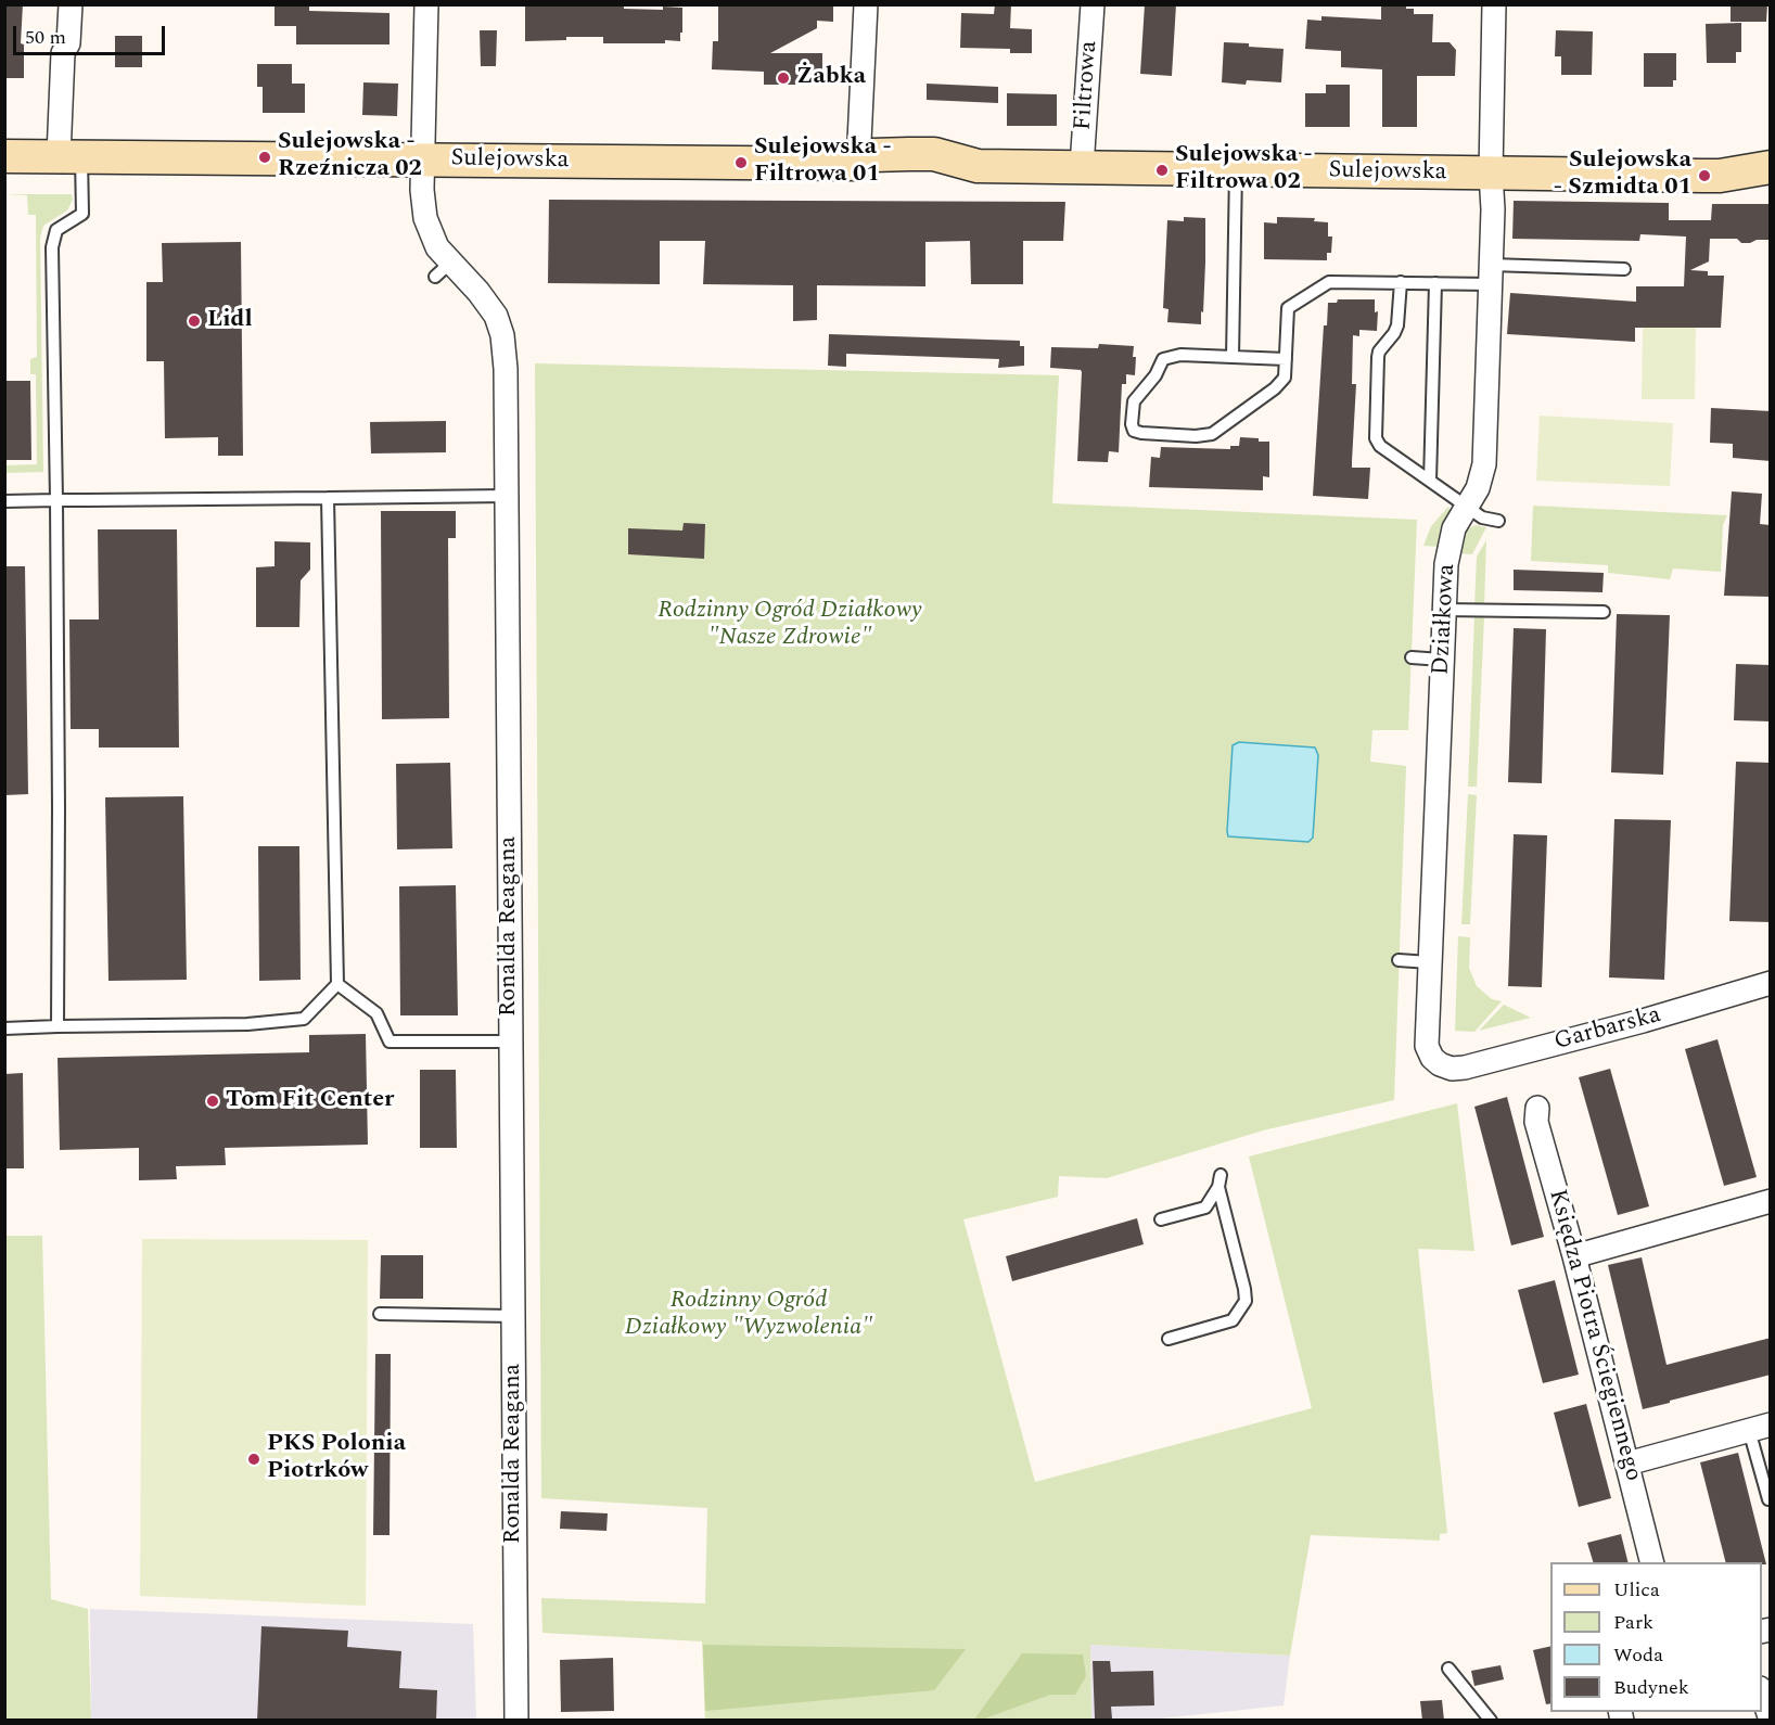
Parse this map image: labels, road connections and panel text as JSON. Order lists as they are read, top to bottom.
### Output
{
  "streets": {
    "main road": ["Sulejowska"],
    "street": [
      "Filtrowa",
      "Działkowa",
      "Ronalda Reagana",
      "Garbarska",
      "Księdza Piotra Ściegiennego"
    ]
  },
  "crossings": [
    ["Filtrowa", "Sulejowska"],
    ["Sulejowska", "Działkowa"],
    ["Sulejowska", "Ronalda Reagana"],
    ["Działkowa", "Garbarska"]
  ],
  "parks": ["Rodzinny Ogród Działkowy \"Nasze Zdrowie\"", "Rodzinny Ogród Działkowy \"Wyzwolenia\""],
  "places": [
    "Żabka",
    "Sulejowska - Rzeźnicza 02",
    "Sulejowska - Filtrowa 01",
    "Sulejowska - Filtrowa 02",
    "Sulejowska - Szmidta 01",
    "Lidl",
    "Tom Fit Center",
    "PKS Polonia Piotrków"
  ],
  "legend": [
    "Ulica",
    "Park",
    "Woda",
    "Budynek"
  ],
  "scale_bar": "50 m"
}
